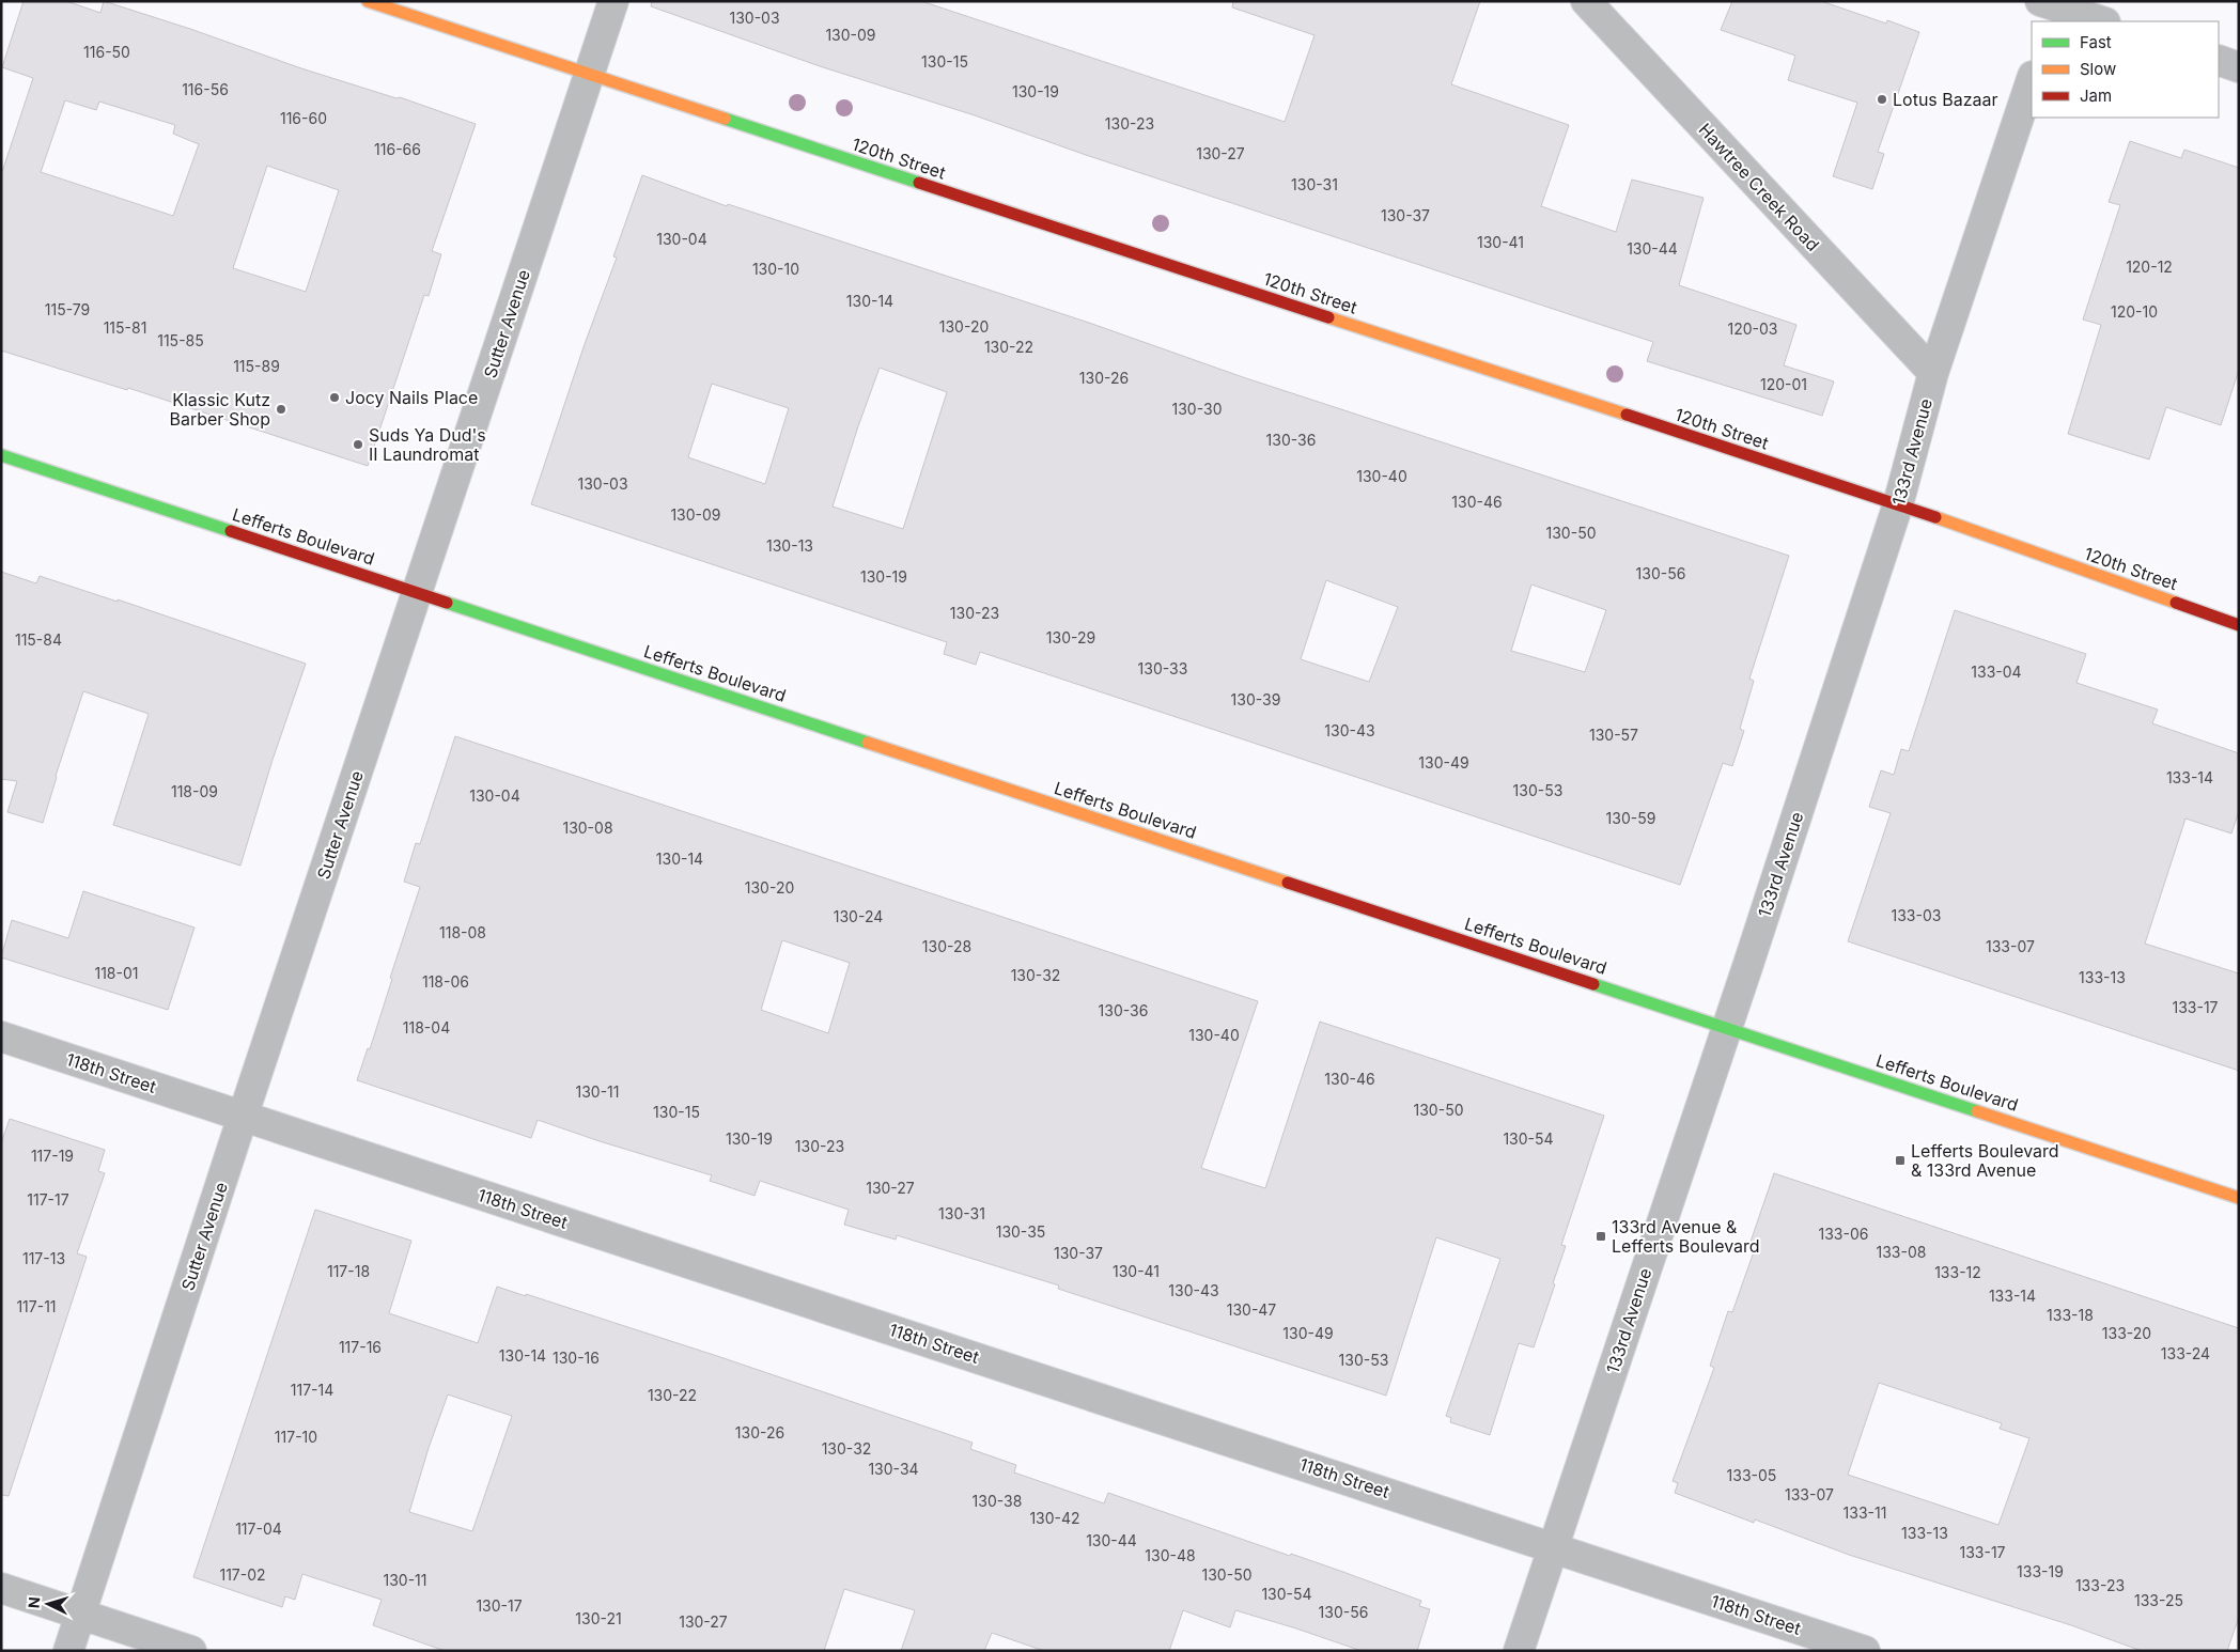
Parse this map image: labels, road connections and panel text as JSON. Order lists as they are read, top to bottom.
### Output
{
  "streets": {
    "main road": ["120th Street", "Lefferts Boulevard"],
    "street": [
      "Hawtree Creek Road",
      "Sutter Avenue",
      "133rd Avenue",
      "118th Street"
    ]
  },
  "crossings": [
    ["120th Street", "Sutter Avenue"],
    ["120th Street", "133rd Avenue"],
    ["Hawtree Creek Road", "133rd Avenue"],
    ["Sutter Avenue", "Lefferts Boulevard"],
    ["Sutter Avenue", "118th Street"],
    ["133rd Avenue", "Lefferts Boulevard"],
    ["133rd Avenue", "118th Street"]
  ],
  "places": {
    "other": [
      "Lotus Bazaar",
      "Jocy Nails Place",
      "Klassic Kutz Barber Shop",
      "Suds Ya Dud's II Laundromat"
    ],
    "transit": ["Lefferts Boulevard & 133rd Avenue", "133rd Avenue & Lefferts Boulevard"]
  },
  "house_numbers": [
    "130-03",
    "130-09",
    "116-50",
    "130-15",
    "116-56",
    "130-19",
    "116-60",
    "130-23",
    "116-66",
    "130-27",
    "130-31",
    "130-37",
    "130-04",
    "130-41",
    "130-44",
    "120-12",
    "130-10",
    "130-14",
    "115-79",
    "120-10",
    "130-20",
    "115-81",
    "120-03",
    "115-85",
    "130-22",
    "115-89",
    "130-26",
    "120-01",
    "130-30",
    "130-36",
    "130-40",
    "130-03",
    "130-46",
    "130-09",
    "130-50",
    "130-13",
    "130-56",
    "130-19",
    "130-23",
    "130-29",
    "115-84",
    "130-33",
    "133-04",
    "130-39",
    "130-43",
    "130-57",
    "130-49",
    "133-14",
    "130-53",
    "118-09",
    "130-04",
    "130-59",
    "130-08",
    "130-14",
    "130-20",
    "133-03",
    "130-24",
    "118-08",
    "130-28",
    "133-07",
    "118-01",
    "130-32",
    "133-13",
    "118-06",
    "133-17",
    "130-36",
    "118-04",
    "130-40",
    "130-46",
    "130-11",
    "130-50",
    "130-15",
    "130-19",
    "130-54",
    "130-23",
    "117-19",
    "130-27",
    "117-17",
    "130-31",
    "130-35",
    "133-06",
    "133-08",
    "130-37",
    "117-13",
    "117-18",
    "130-41",
    "133-12",
    "130-43",
    "133-14",
    "117-11",
    "130-47",
    "133-18",
    "130-49",
    "133-20",
    "117-16",
    "133-24",
    "130-14",
    "130-16",
    "130-53",
    "117-14",
    "130-22",
    "130-26",
    "117-10",
    "130-32",
    "130-34",
    "133-05",
    "133-07",
    "130-38",
    "133-11",
    "130-42",
    "117-04",
    "133-13",
    "130-44",
    "133-17",
    "130-48",
    "133-19",
    "117-02",
    "130-50",
    "130-11",
    "133-23",
    "130-54",
    "133-25",
    "130-17",
    "130-56",
    "130-21",
    "130-27"
  ],
  "legend": ["Fast", "Slow", "Jam"],
  "north": "left"
}
